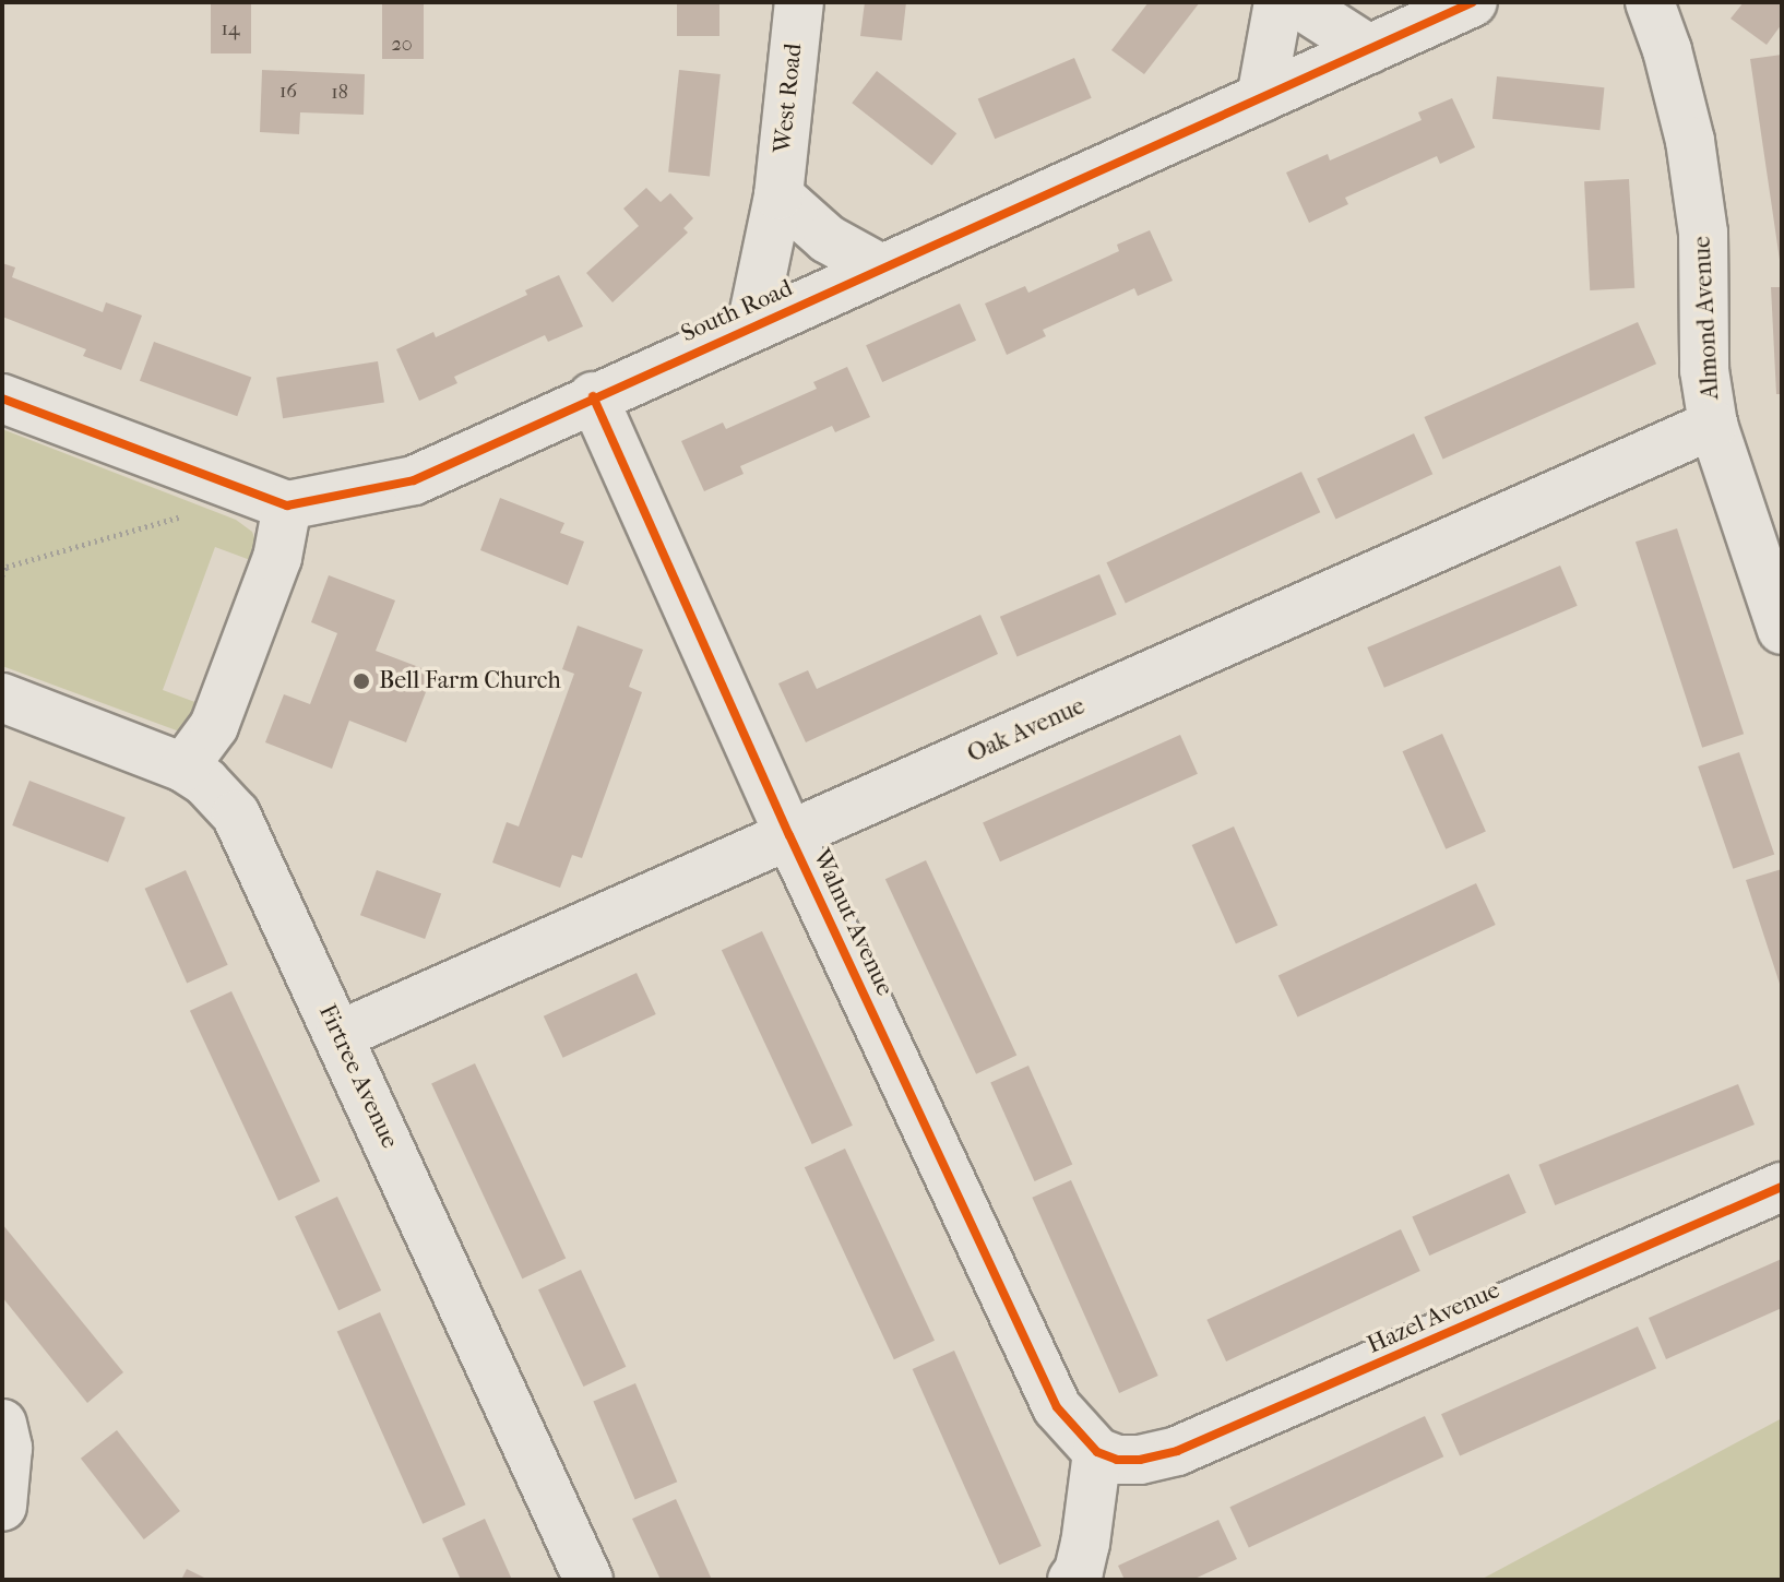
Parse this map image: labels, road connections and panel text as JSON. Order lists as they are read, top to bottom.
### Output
{
  "streets": {
    "street": [
      "West Road",
      "South Road",
      "Almond Avenue",
      "Oak Avenue",
      "Walnut Avenue",
      "Firtree Avenue",
      "Hazel Avenue"
    ]
  },
  "crossings": [
    ["West Road", "South Road"],
    ["South Road", "Walnut Avenue"],
    ["Almond Avenue", "Oak Avenue"],
    ["Oak Avenue", "Walnut Avenue"],
    ["Oak Avenue", "Firtree Avenue"],
    ["Walnut Avenue", "Hazel Avenue"]
  ],
  "places": ["Bell Farm Church"],
  "house_numbers": [
    "14",
    "20",
    "16",
    "18"
  ]
}
